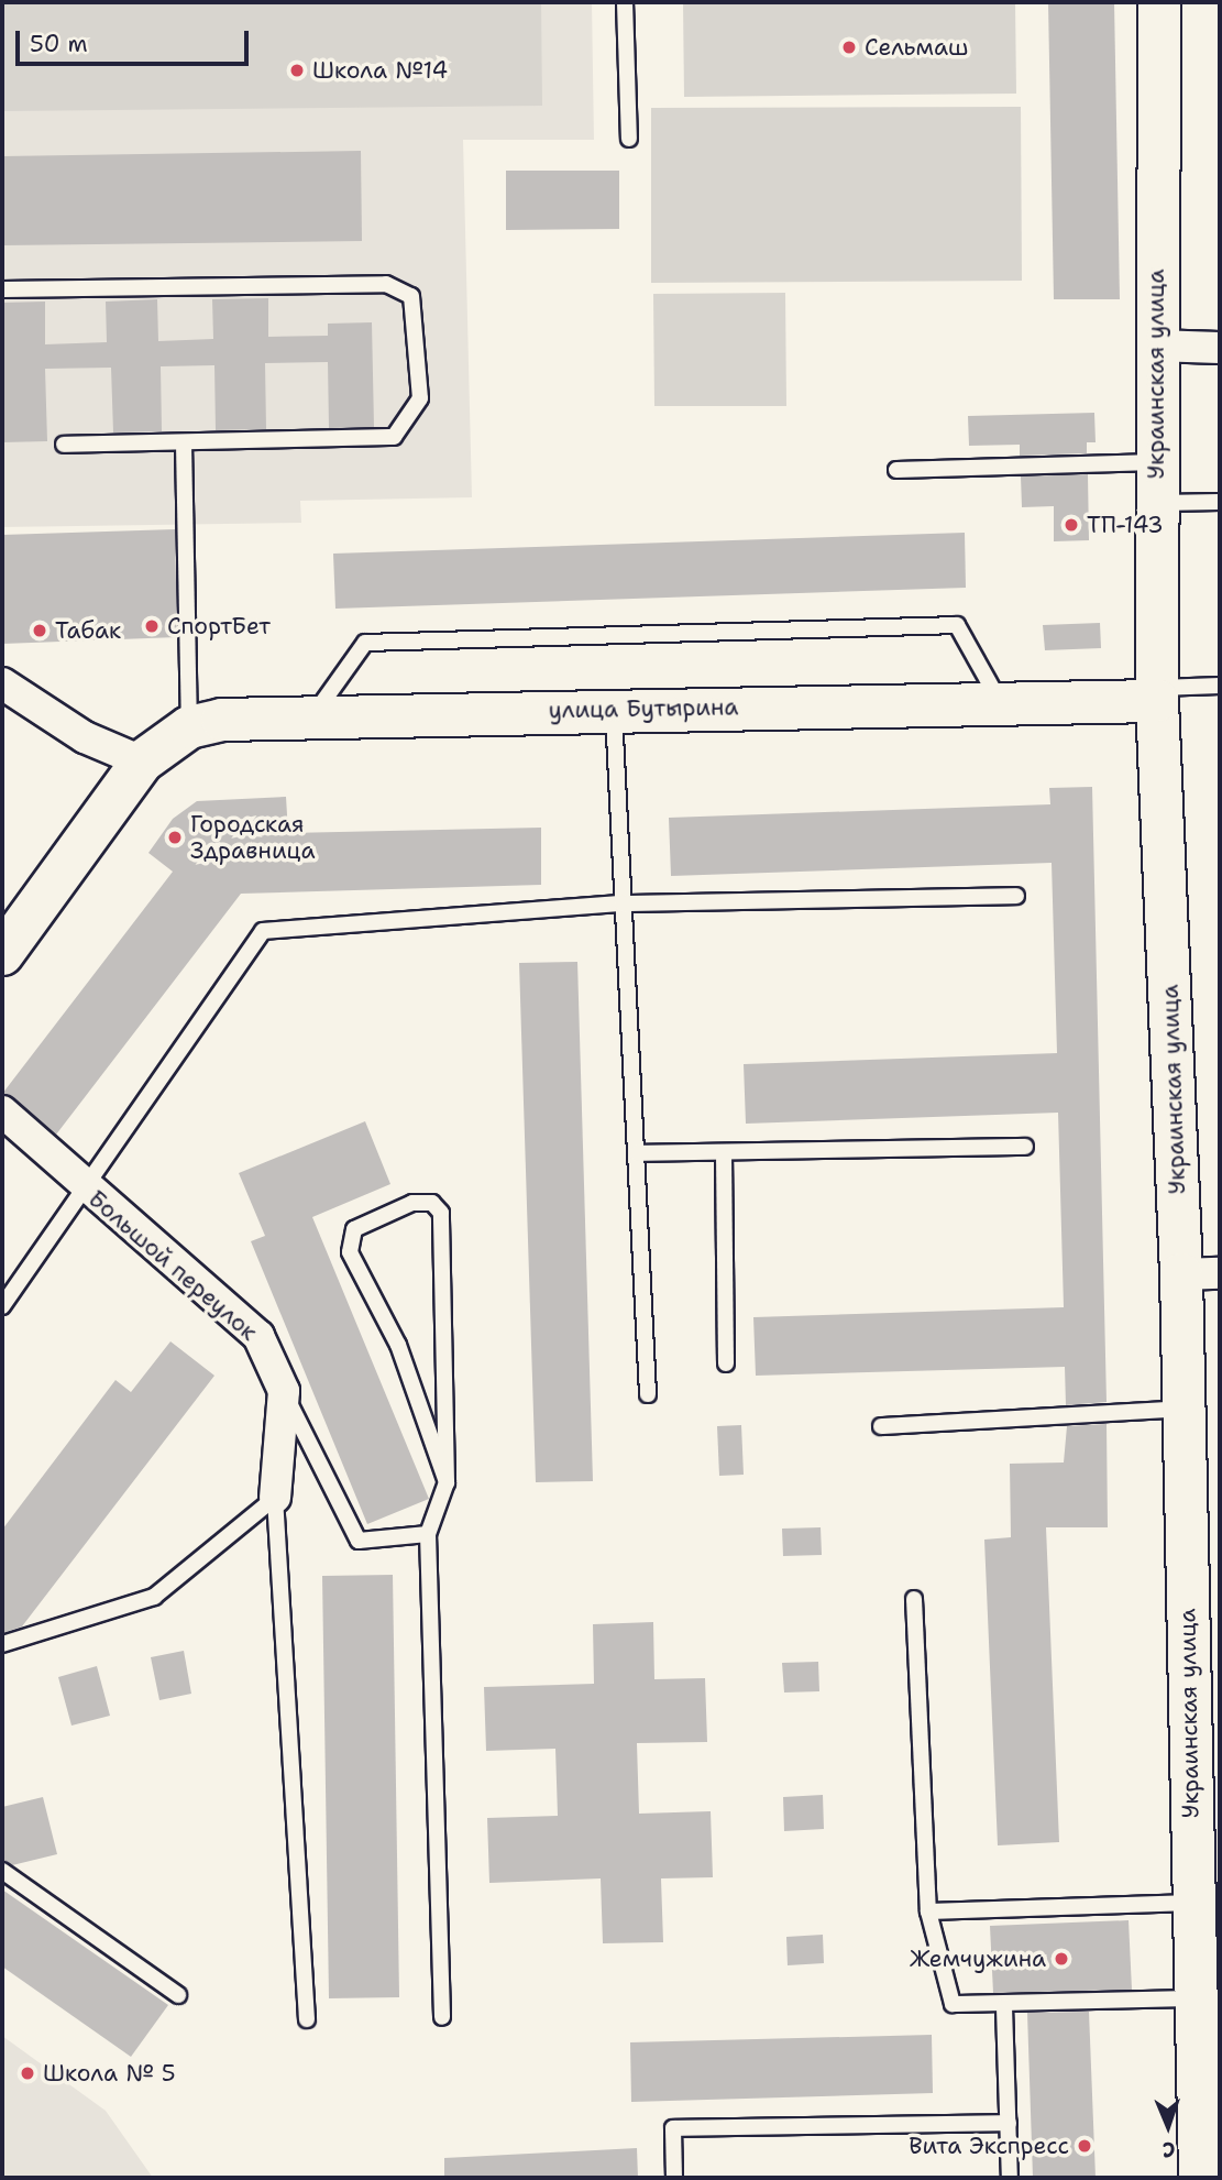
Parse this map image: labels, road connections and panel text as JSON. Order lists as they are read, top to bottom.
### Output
{
  "streets": {
    "street": ["Украинская улица", "улица Бутырина", "Большой переулок"]
  },
  "crossings": [
    ["Украинская улица", "улица Бутырина"]
  ],
  "places": [
    "Сельмаш",
    "Школа №14",
    "ТП-143",
    "СпортБет",
    "Табак",
    "Городская Здравница",
    "Жемчужина",
    "Школа № 5",
    "Вита Экспресс"
  ],
  "scale_bar": "50 m",
  "north": "bottom"
}
